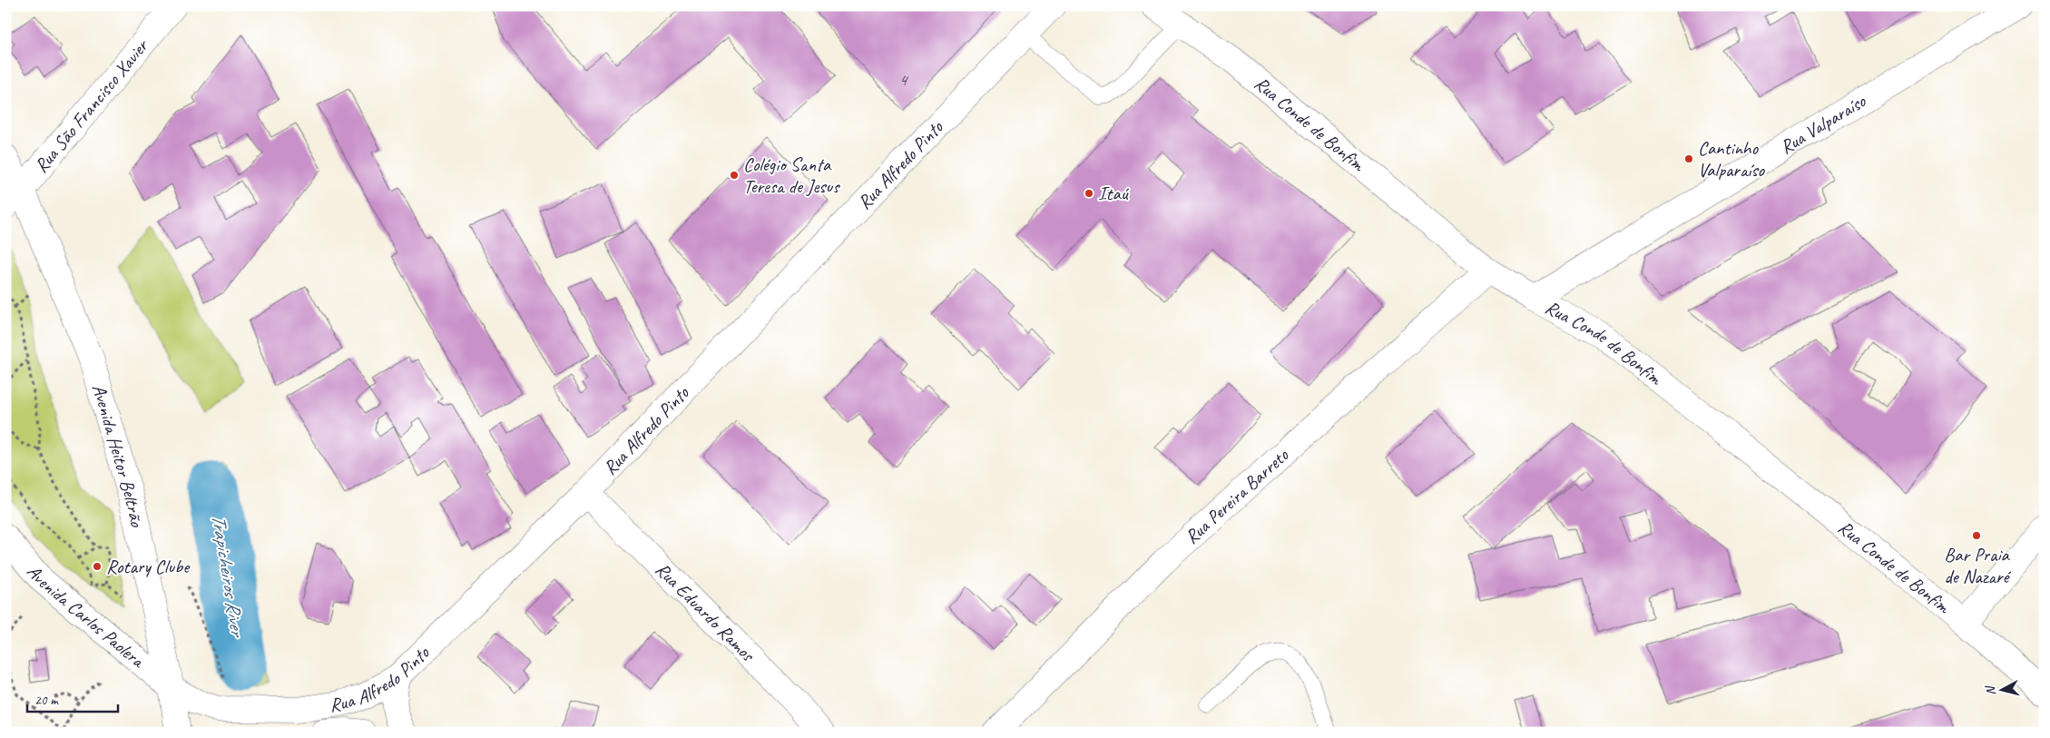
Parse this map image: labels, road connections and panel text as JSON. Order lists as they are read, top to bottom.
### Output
{
  "streets": {
    "street": [
      "Rua São Francisco Xavier",
      "Rua Conde de Bonfim",
      "Rua Valparaíso",
      "Rua Alfredo Pinto",
      "Avenida Heitor Beltrão",
      "Rua Pereira Barreto",
      "Rua Eduardo Ramos",
      "Avenida Carlos Paolera"
    ]
  },
  "crossings": [
    ["Rua São Francisco Xavier", "Avenida Heitor Beltrão"],
    ["Rua Conde de Bonfim", "Rua Valparaíso"],
    ["Rua Conde de Bonfim", "Rua Pereira Barreto"],
    ["Rua Alfredo Pinto", "Avenida Heitor Beltrão"],
    ["Rua Alfredo Pinto", "Rua Eduardo Ramos"],
    ["Rua Alfredo Pinto", "Avenida Carlos Paolera"],
    ["Avenida Heitor Beltrão", "Avenida Carlos Paolera"]
  ],
  "water": ["Trapicheiros River"],
  "places": [
    "Cantinho Valparaíso",
    "Colégio Santa Teresa de Jesus",
    "Itaú",
    "Bar Praia de Nazaré",
    "Rotary Clube"
  ],
  "house_numbers": ["4"],
  "scale_bar": "20 m",
  "north": "left"
}
